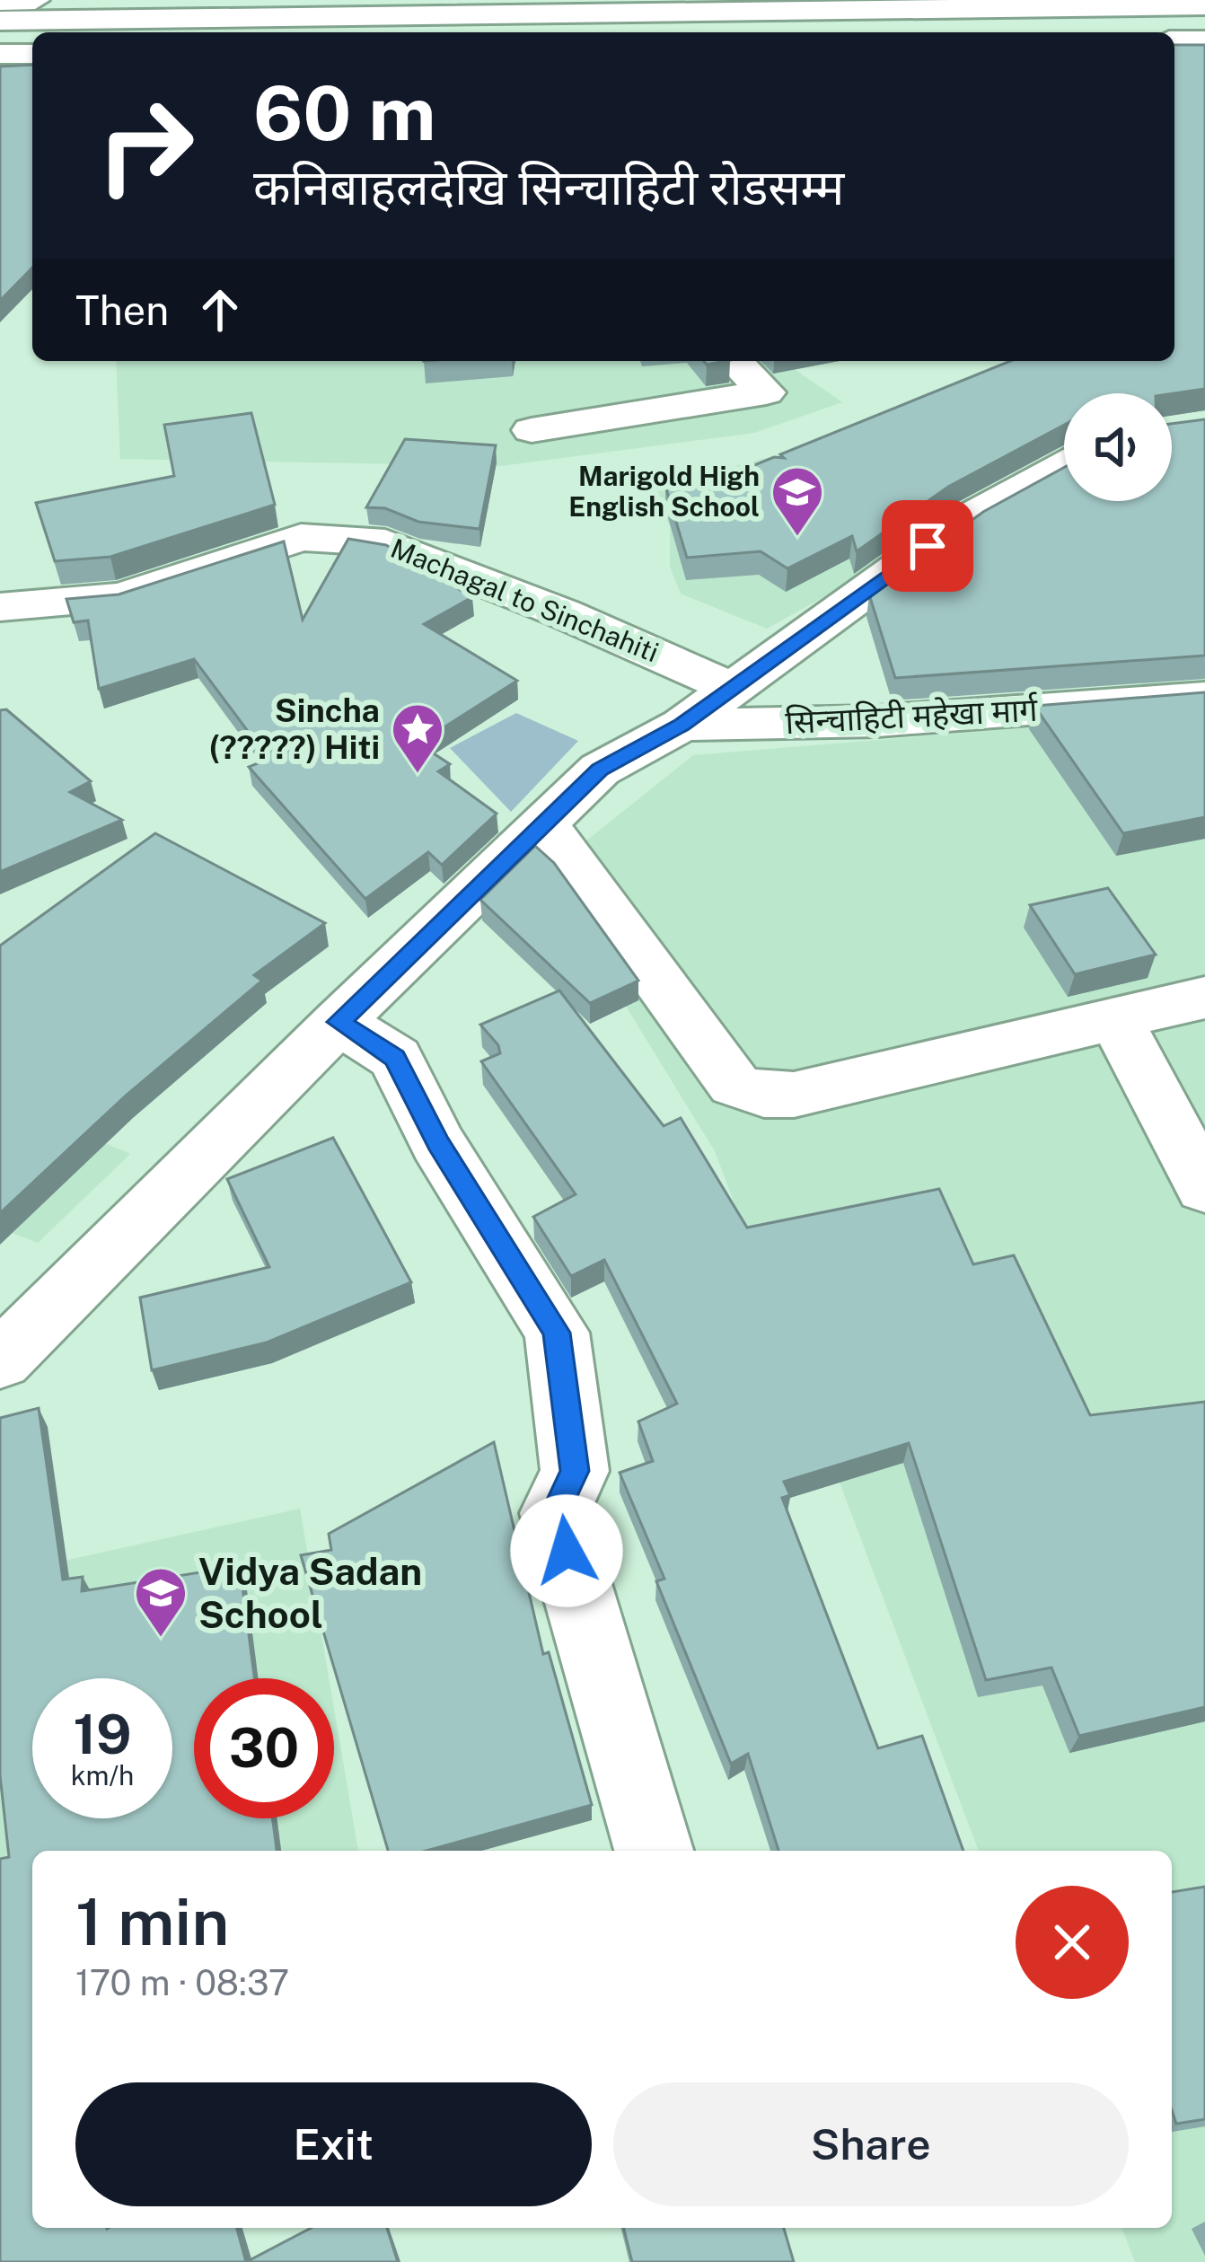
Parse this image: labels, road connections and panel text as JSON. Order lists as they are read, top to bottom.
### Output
{
  "streets": {
    "main road": ["Machagal to Sinchahiti", "सिन्चाहिटी महेखा मार्ग"]
  },
  "places": {
    "school or university": ["Marigold High English School", "Vidya Sadan School"],
    "place": ["Sincha (?????) Hiti"]
  },
  "page": {
    "turn": ["60 m", "कनिबाहलदेखि सिन्चाहिटी रोडसम्म"],
    "then": "Then",
    "speed": "19 km/h",
    "limit": "30",
    "heading": ["1 min", "170 m · 08:37"],
    "buttons": ["Exit", "Share"]
  }
}
